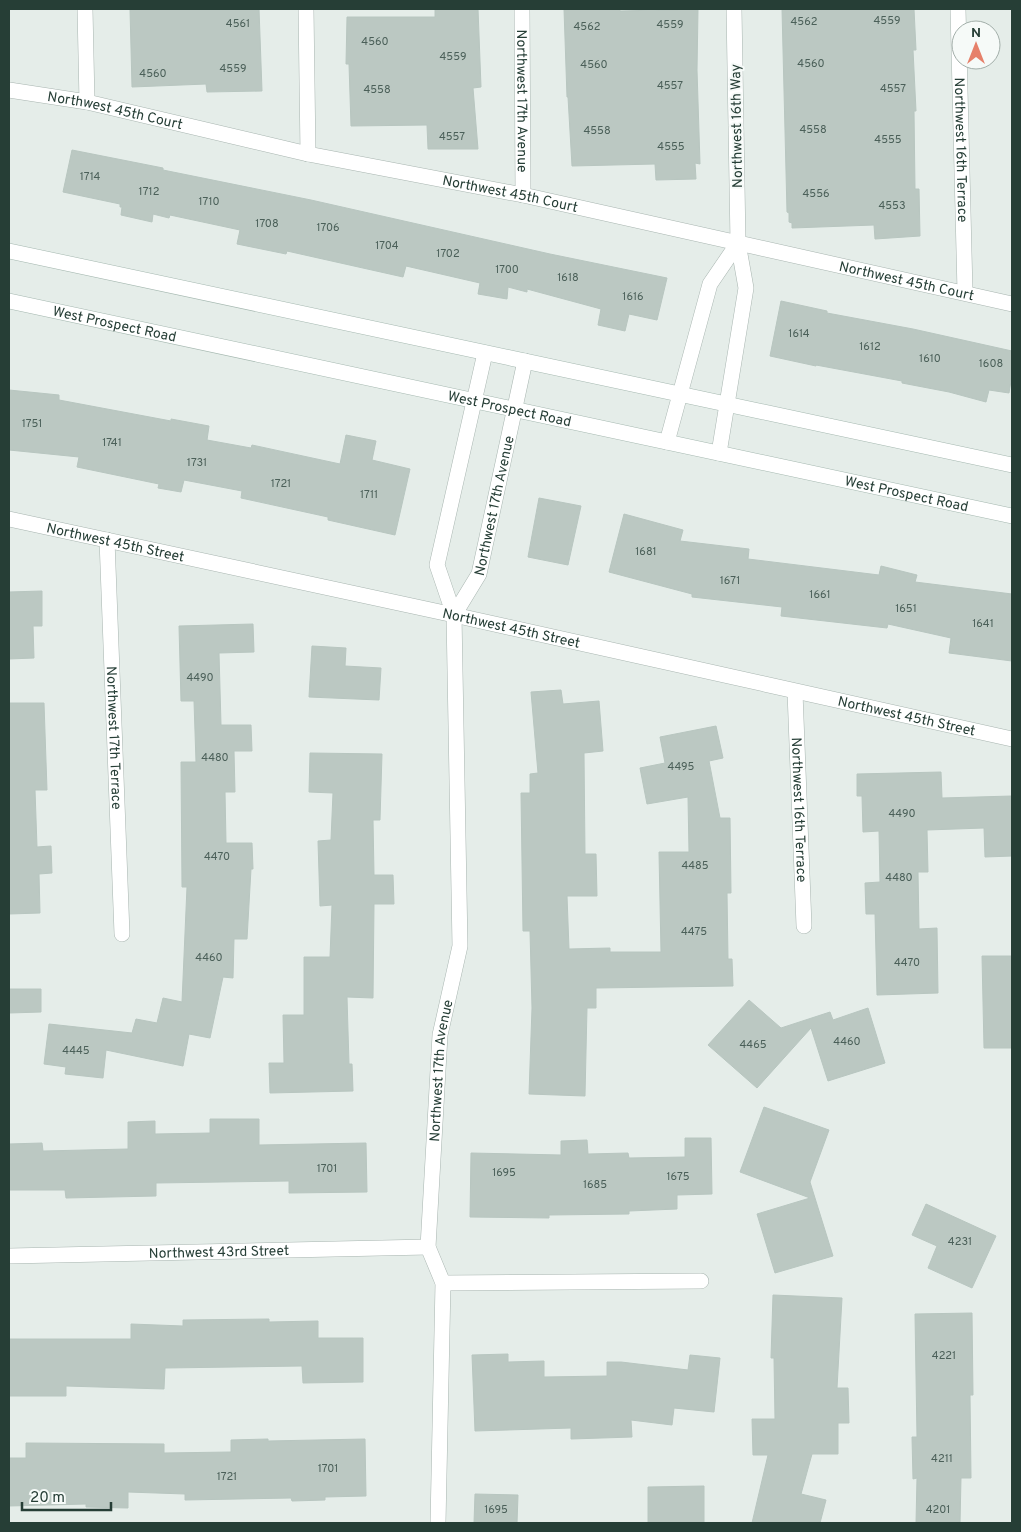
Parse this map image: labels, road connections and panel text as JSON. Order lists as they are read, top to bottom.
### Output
{
  "streets": {
    "street": [
      "Northwest 17th Avenue",
      "Northwest 45th Court",
      "Northwest 16th Way",
      "Northwest 16th Terrace",
      "West Prospect Road",
      "Northwest 45th Street",
      "Northwest 17th Terrace",
      "Northwest 43rd Street"
    ]
  },
  "crossings": [
    ["Northwest 17th Avenue", "Northwest 45th Court"],
    ["Northwest 17th Avenue", "West Prospect Road"],
    ["Northwest 17th Avenue", "Northwest 45th Street"],
    ["Northwest 17th Avenue", "Northwest 43rd Street"],
    ["Northwest 45th Court", "Northwest 16th Way"],
    ["Northwest 45th Court", "Northwest 16th Terrace"],
    ["Northwest 16th Way", "West Prospect Road"],
    ["Northwest 16th Terrace", "Northwest 45th Street"],
    ["Northwest 45th Street", "Northwest 17th Terrace"]
  ],
  "house_numbers": [
    "4559",
    "4562",
    "4561",
    "4559",
    "4562",
    "4560",
    "4559",
    "4560",
    "4560",
    "4559",
    "4560",
    "4557",
    "4557",
    "4558",
    "4558",
    "4558",
    "4557",
    "4555",
    "4555",
    "1714",
    "1712",
    "4556",
    "1710",
    "4553",
    "1708",
    "1706",
    "1704",
    "1702",
    "1700",
    "1618",
    "1616",
    "1614",
    "1612",
    "1610",
    "1608",
    "1751",
    "1741",
    "1731",
    "1721",
    "1711",
    "1681",
    "1671",
    "1661",
    "1651",
    "1641",
    "4490",
    "4480",
    "4495",
    "4490",
    "4470",
    "4485",
    "4480",
    "4475",
    "4460",
    "4470",
    "4460",
    "4465",
    "4445",
    "1701",
    "1695",
    "1675",
    "1685",
    "4231",
    "4221",
    "4211",
    "1701",
    "1721",
    "1695",
    "4201"
  ],
  "scale_bar": "20 m",
  "north": "top"
}
